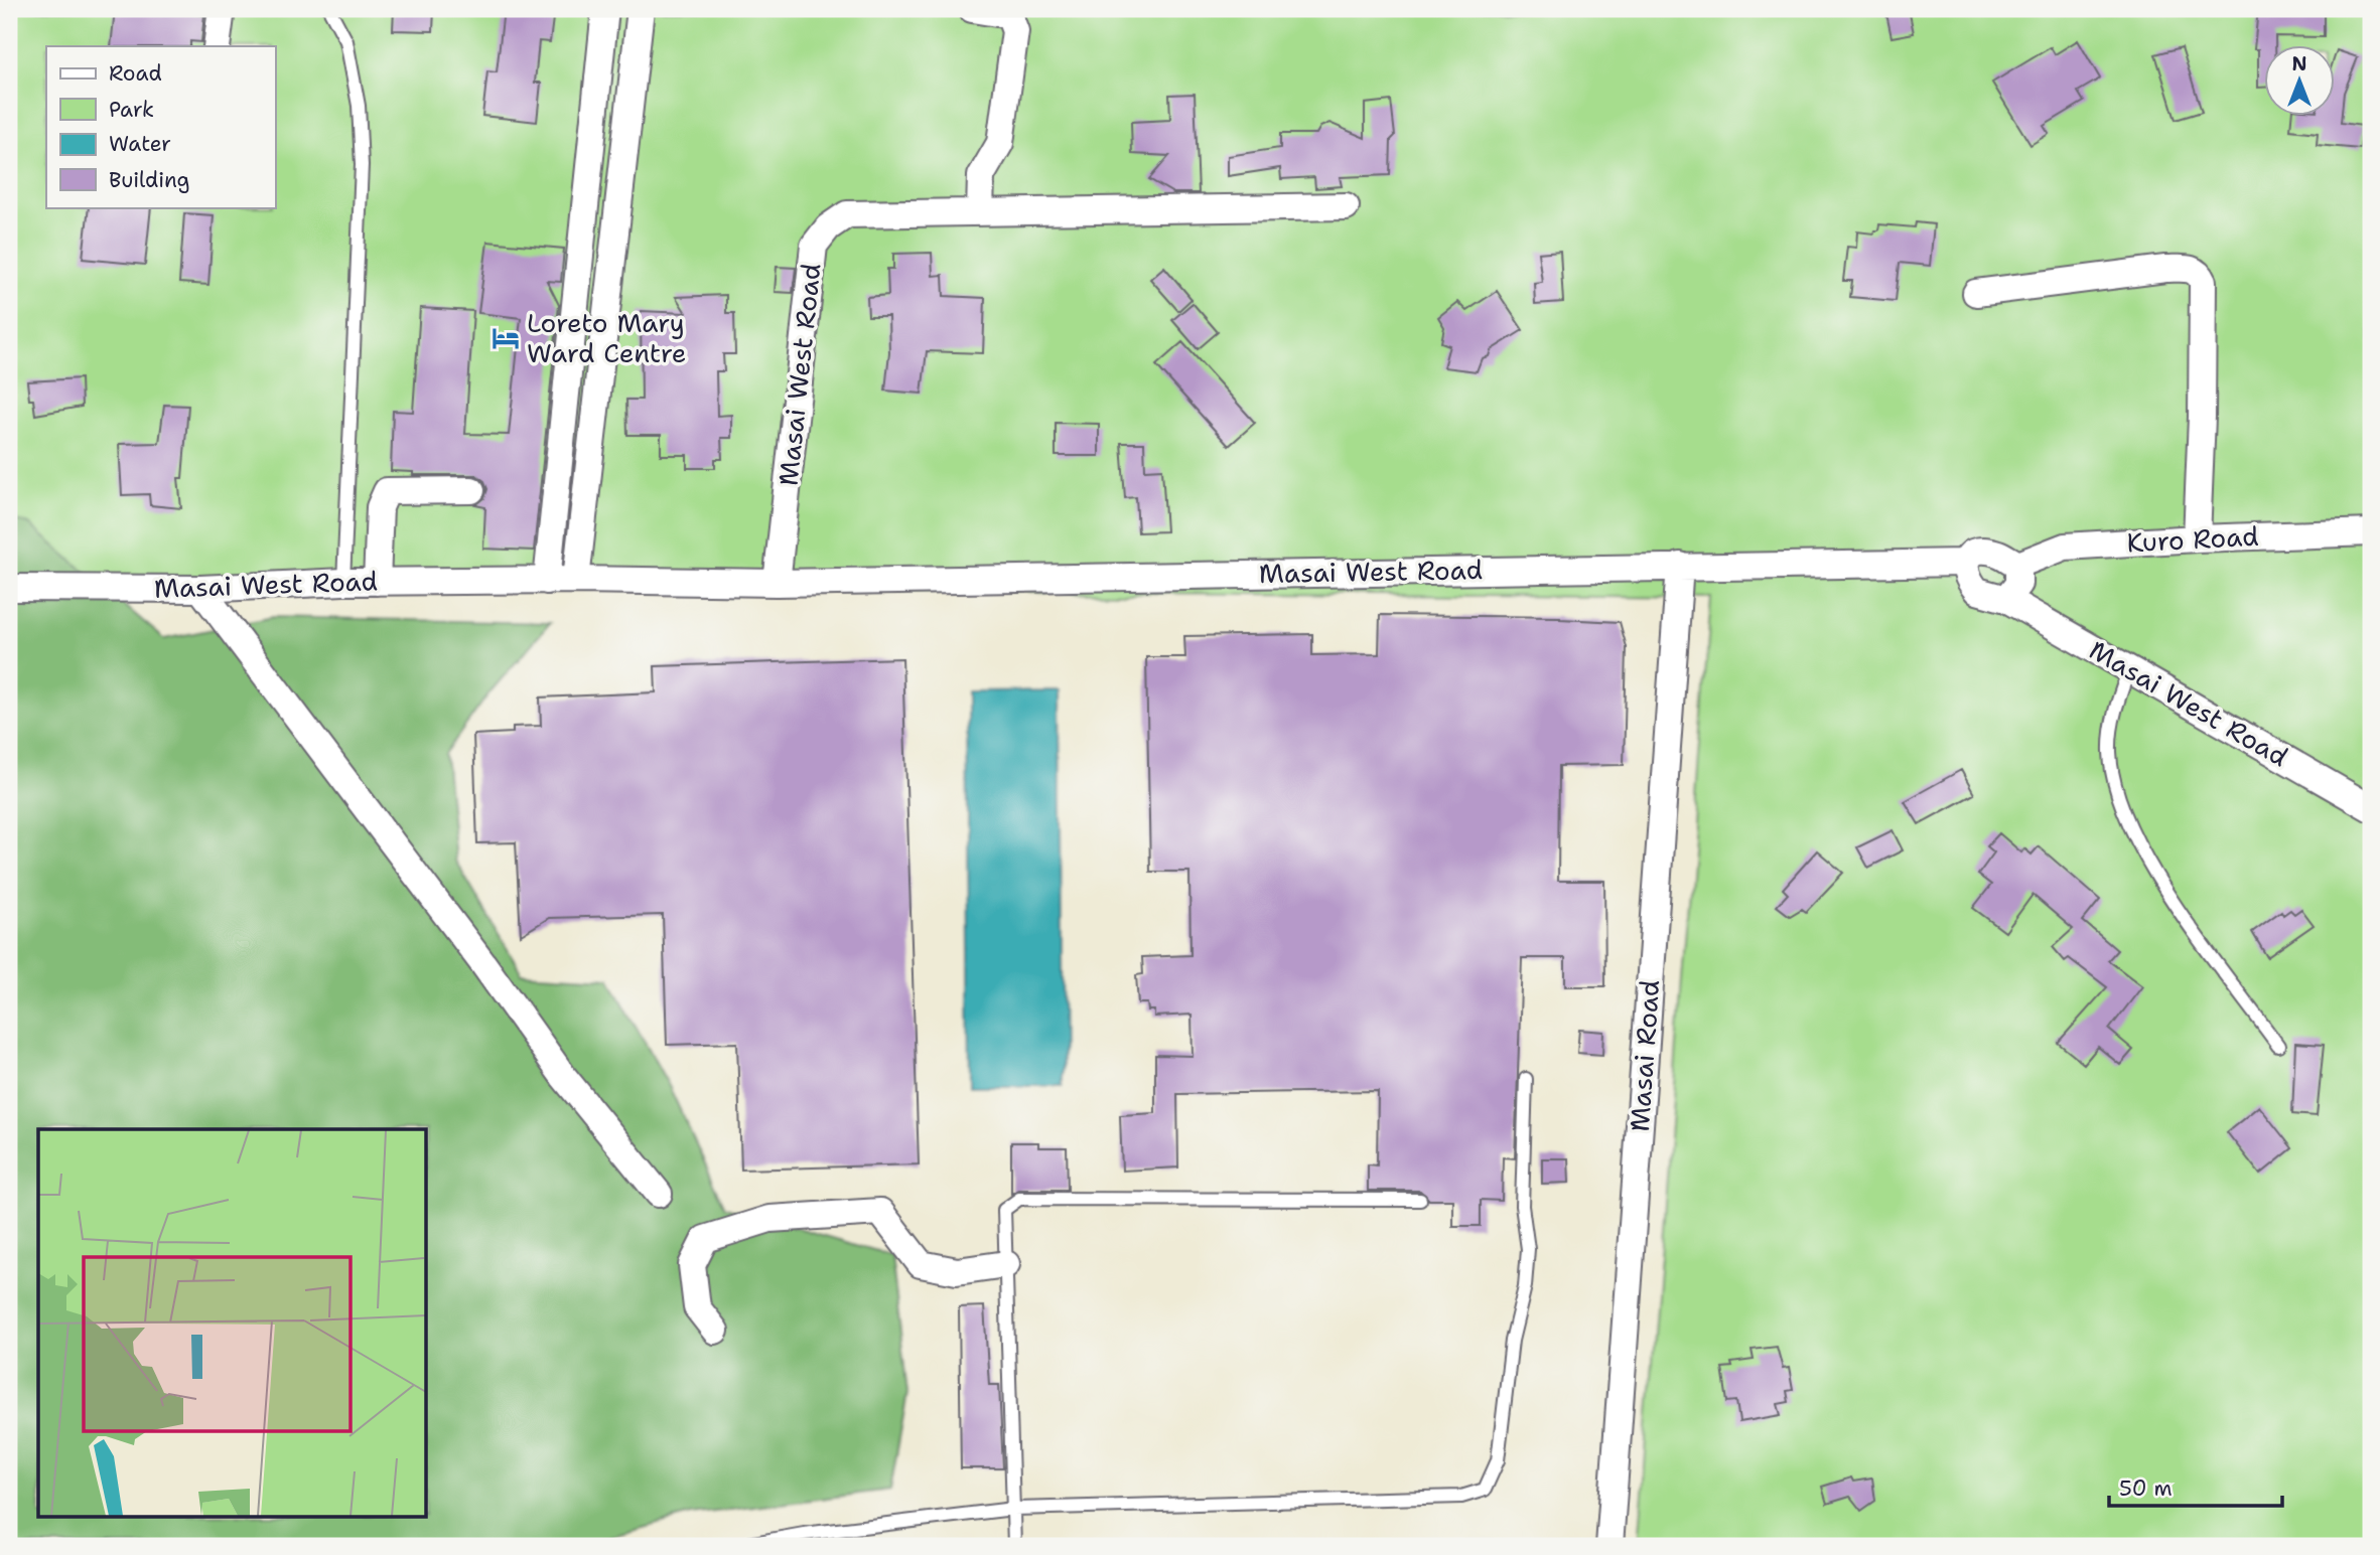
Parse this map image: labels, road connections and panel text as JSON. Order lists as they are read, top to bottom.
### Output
{
  "streets": {
    "street": ["Masai West Road", "Kuro Road", "Masai Road"]
  },
  "crossings": [
    ["Masai West Road", "Kuro Road"],
    ["Masai West Road", "Masai Road"]
  ],
  "places": {
    "hotel": ["Loreto Mary Ward Centre"]
  },
  "legend": [
    "Road",
    "Park",
    "Water",
    "Building"
  ],
  "scale_bar": "50 m",
  "north": "top"
}
